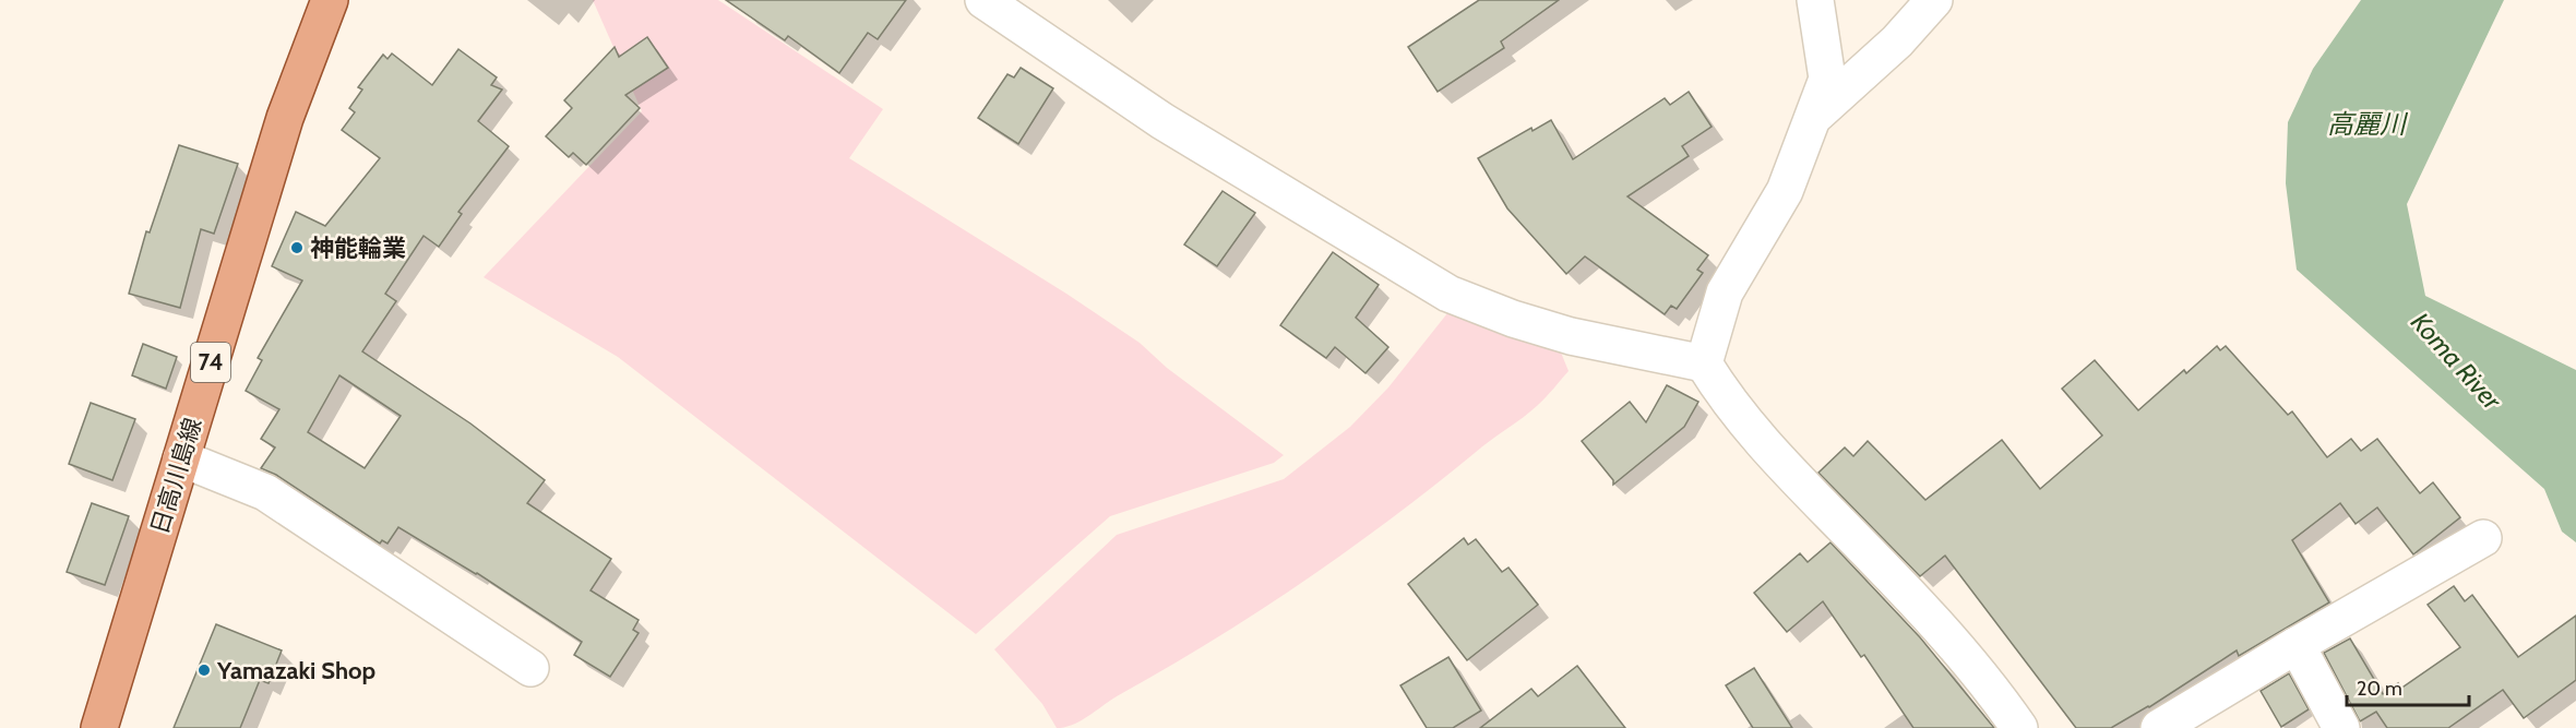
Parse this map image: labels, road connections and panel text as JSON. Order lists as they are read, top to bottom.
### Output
{
  "streets": {
    "main road": ["74", "日高川島線"]
  },
  "water": ["高麗川", "Koma River"],
  "places": ["神能輪業", "Yamazaki Shop"],
  "scale_bar": "20 m"
}
